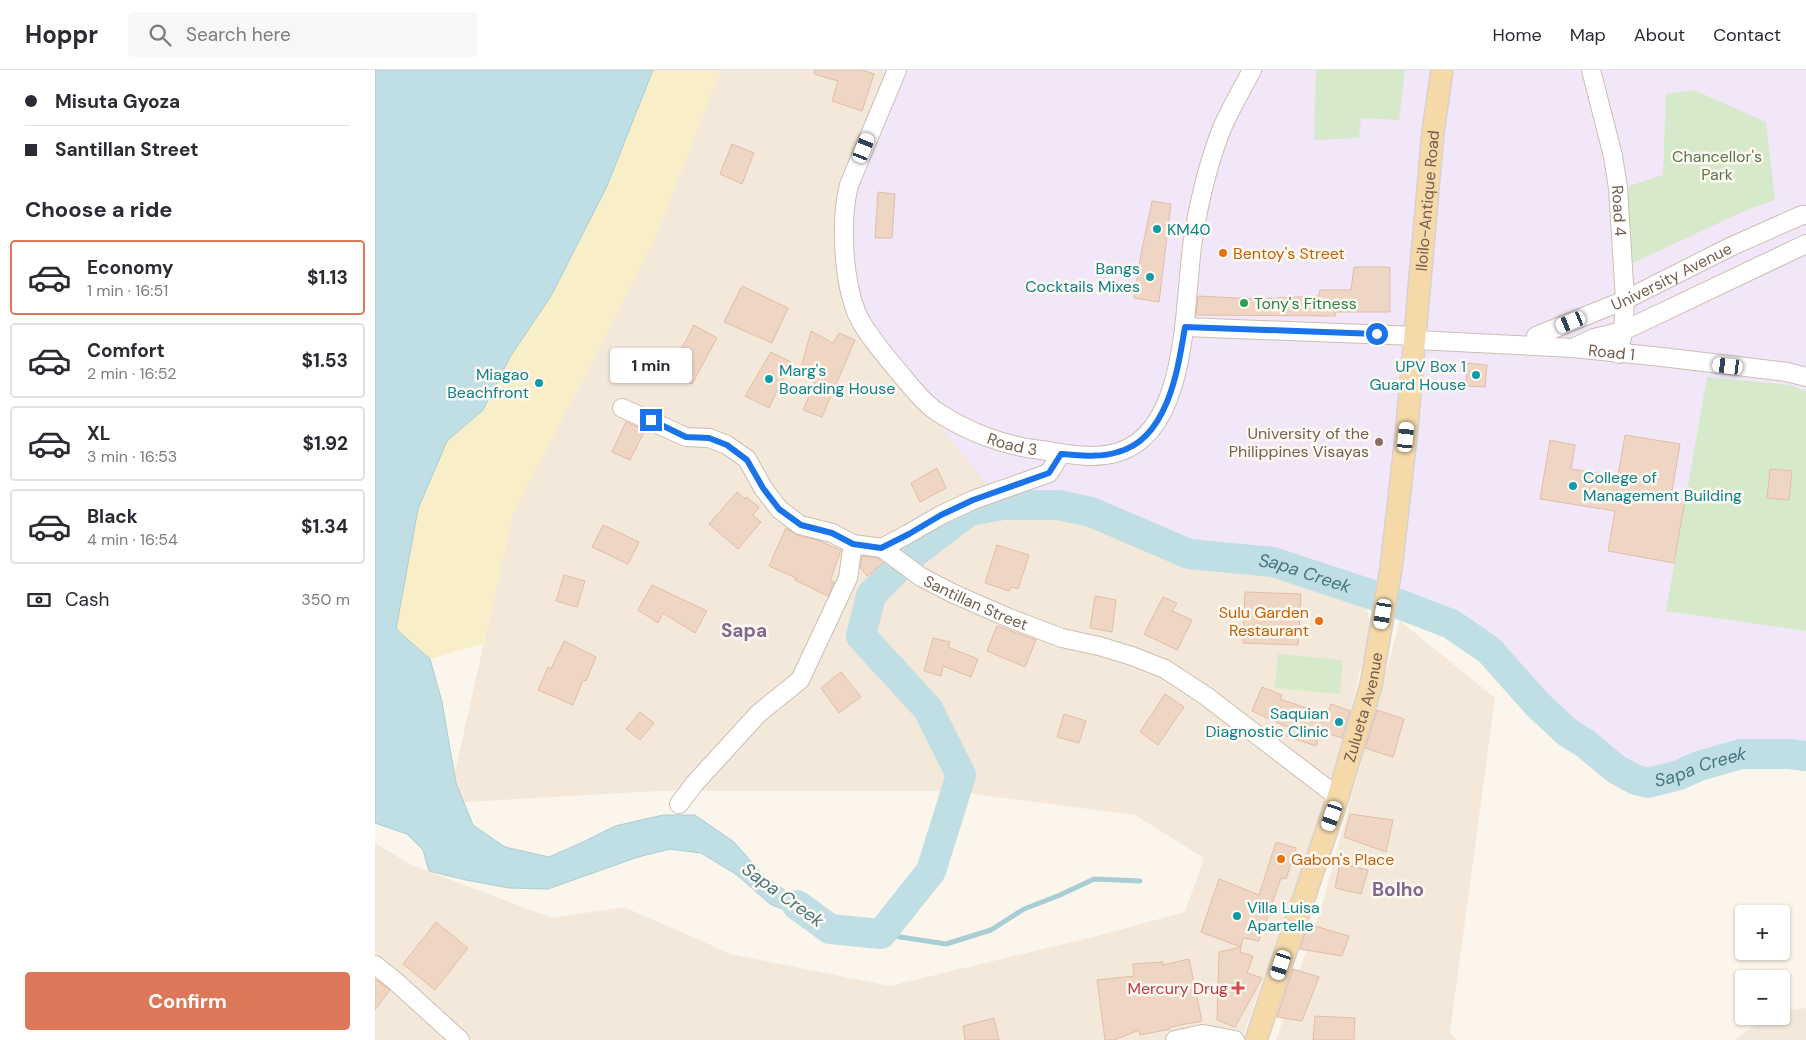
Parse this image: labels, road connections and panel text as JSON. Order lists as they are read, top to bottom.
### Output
{
  "streets": {
    "main road": ["Iloilo-Antique Road", "Zulueta Avenue"],
    "street": [
      "Road 4",
      "University Avenue",
      "Road 1",
      "Road 3",
      "Santillan Street"
    ]
  },
  "crossings": [
    ["Iloilo-Antique Road", "Road 1"],
    ["Iloilo-Antique Road", "Zulueta Avenue"],
    ["Road 4", "University Avenue"],
    ["Road 4", "Road 1"],
    ["University Avenue", "Road 1"],
    ["Road 1", "Zulueta Avenue"],
    ["Santillan Street", "Zulueta Avenue"]
  ],
  "districts": ["Sapa", "Bolho"],
  "water": ["Sapa Creek"],
  "parks": ["Chancellor's Park"],
  "places": {
    "other": [
      "KM40",
      "Bentoy's Street",
      "Bangs Cocktails Mixes",
      "Tony's Fitness",
      "UPV Box 1 Guard House",
      "Marg's Boarding House",
      "Miagao Beachfront",
      "University of the Philippines Visayas",
      "College of Management Building",
      "Sulu Garden Restaurant",
      "Saquian Diagnostic Clinic",
      "Gabon's Place",
      "Villa Luisa Apartelle"
    ],
    "health": ["Mercury Drug"]
  },
  "page": {
    "header": "Hoppr",
    "search": "Search here",
    "nav": [
      "Home",
      "Map",
      "About",
      "Contact"
    ],
    "banner": ["Misuta Gyoza", "Santillan Street"],
    "heading": "Choose a ride",
    "list": [
      {
        "name": "Economy",
        "note": "1 min · 16:51",
        "value": "$1.13"
      },
      {
        "name": "Comfort",
        "note": "2 min · 16:52",
        "value": "$1.53"
      },
      {
        "name": "XL",
        "note": "3 min · 16:53",
        "value": "$1.92"
      },
      {
        "name": "Black",
        "note": "4 min · 16:54",
        "value": "$1.34"
      }
    ],
    "bubble": "1 min",
    "pay": ["Cash", "350 m"],
    "map_buttons": ["+", "−"],
    "buttons": "Confirm"
  }
}
